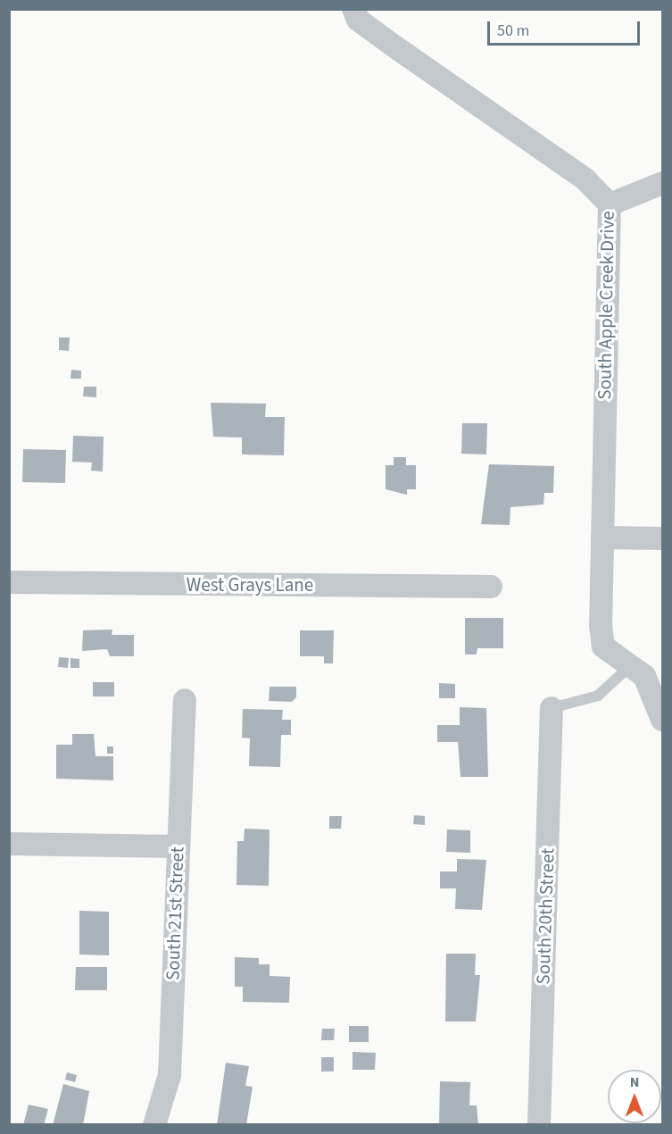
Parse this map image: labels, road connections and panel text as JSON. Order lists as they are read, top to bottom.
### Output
{
  "streets": {
    "street": [
      "South Apple Creek Drive",
      "West Grays Lane",
      "South 21st Street",
      "South 20th Street"
    ]
  },
  "scale_bar": "50 m",
  "north": "top"
}
